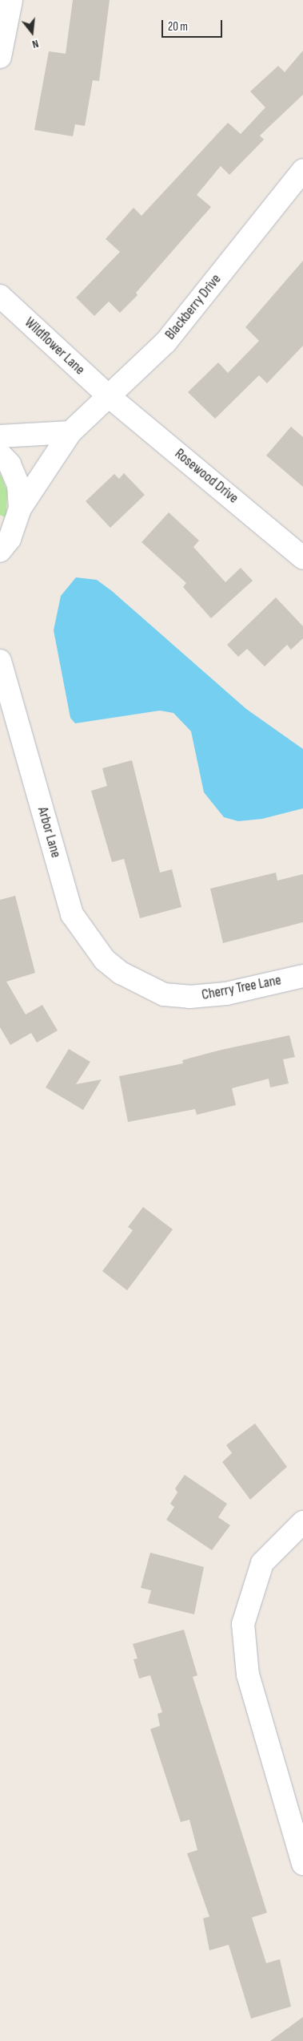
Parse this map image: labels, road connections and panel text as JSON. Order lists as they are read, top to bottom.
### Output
{
  "streets": {
    "street": [
      "Blackberry Drive",
      "Wildflower Lane",
      "Rosewood Drive",
      "Arbor Lane",
      "Cherry Tree Lane"
    ]
  },
  "crossings": [
    ["Blackberry Drive", "Wildflower Lane"],
    ["Blackberry Drive", "Rosewood Drive"],
    ["Wildflower Lane", "Rosewood Drive"],
    ["Arbor Lane", "Cherry Tree Lane"]
  ],
  "scale_bar": "20 m",
  "north": "bottom"
}
